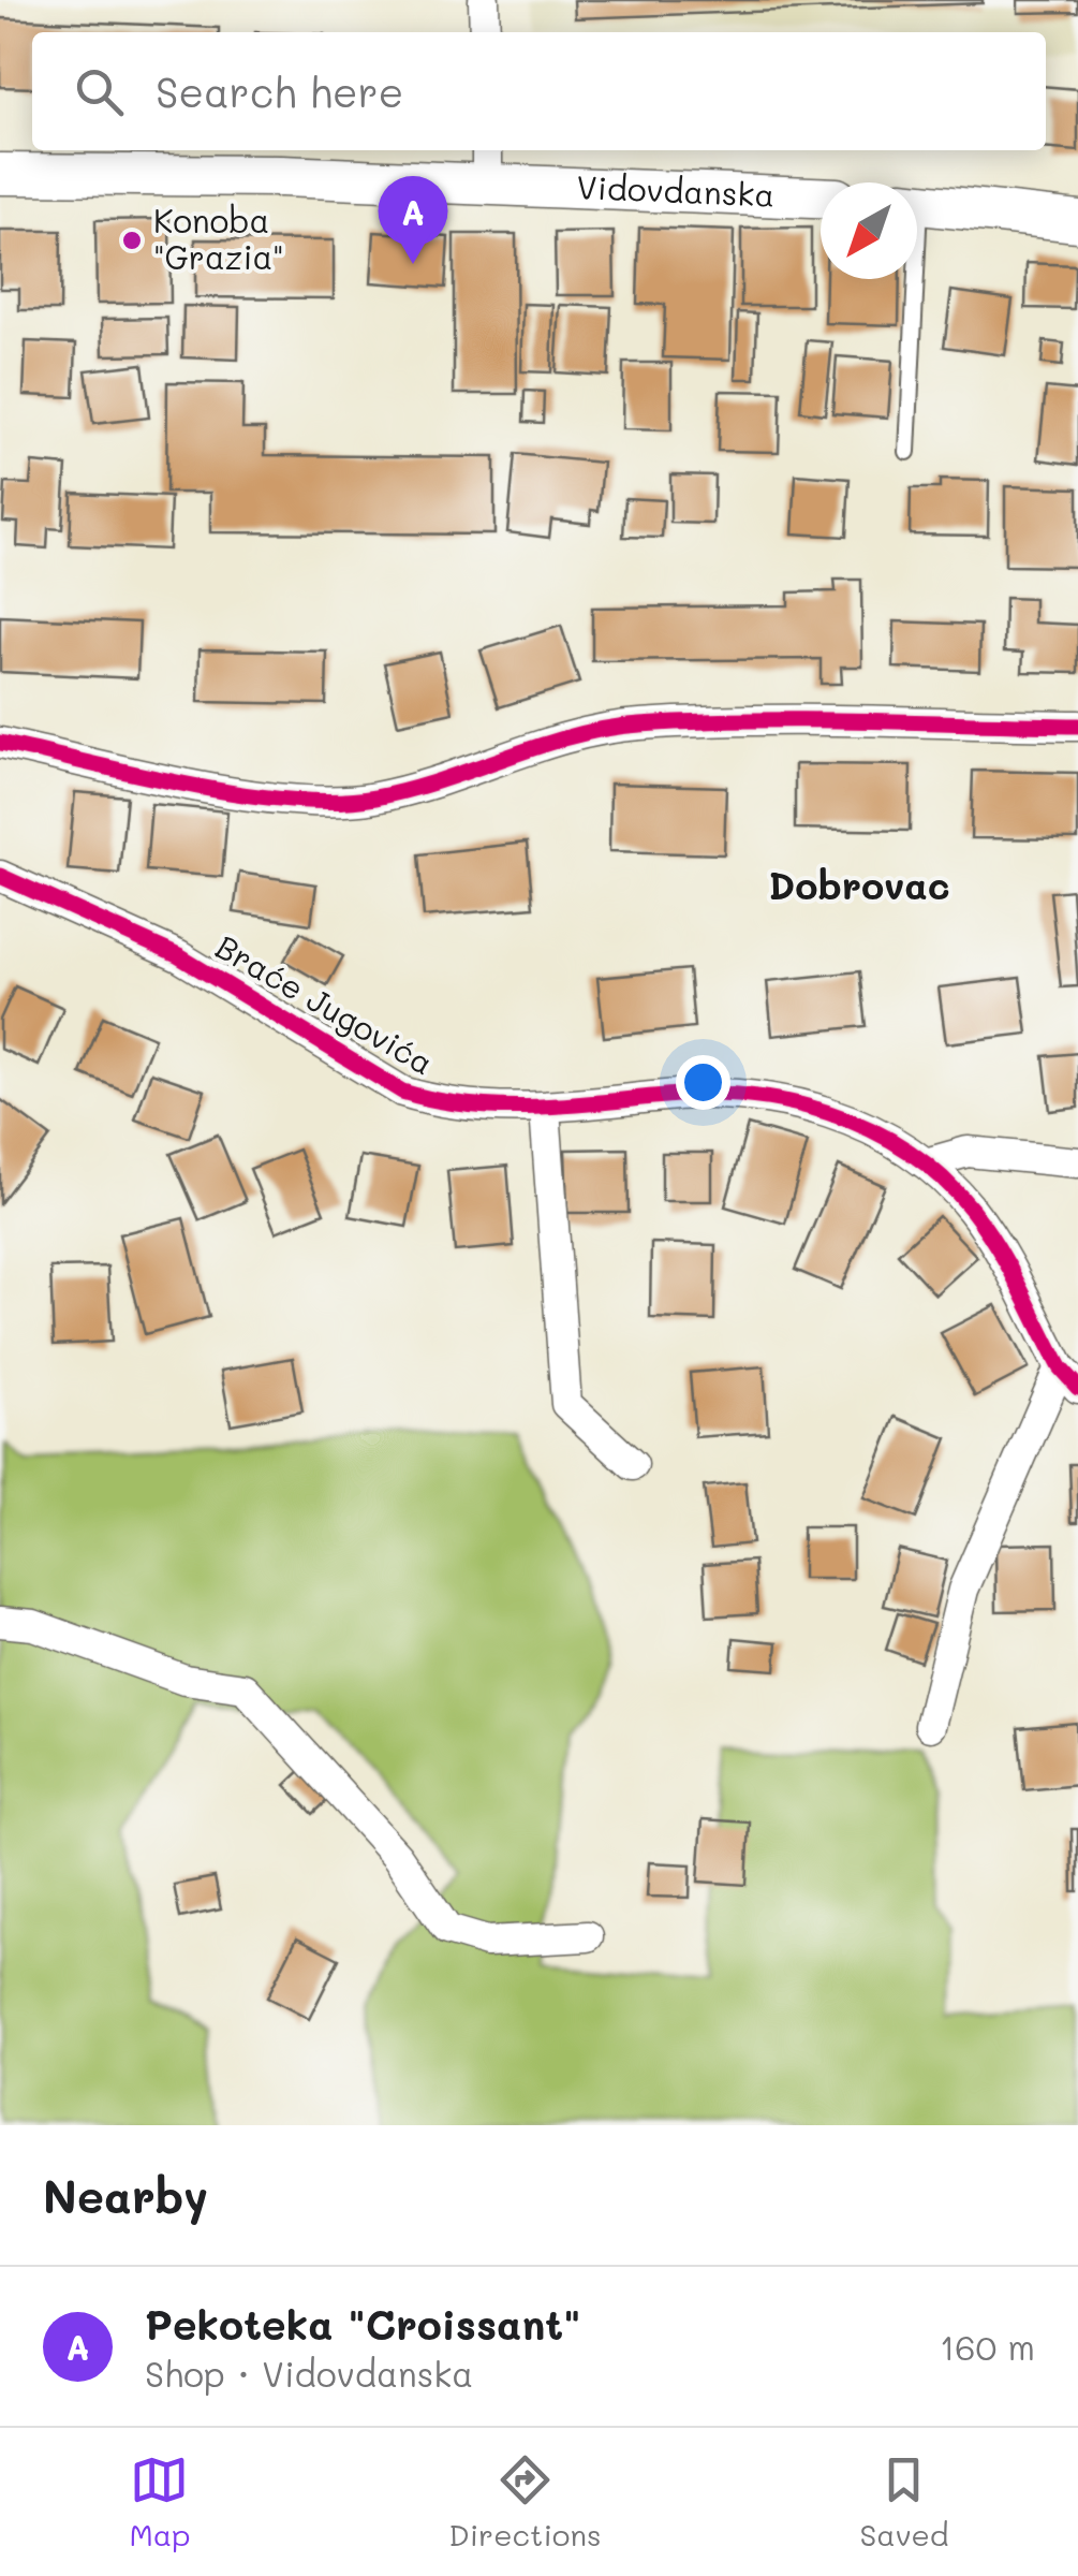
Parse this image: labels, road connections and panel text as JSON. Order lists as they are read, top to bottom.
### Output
{
  "streets": {
    "street": ["Vidovdanska", "Braće Jugovića"]
  },
  "districts": ["Dobrovac"],
  "places": ["Konoba \"Grazia\""],
  "north": "bottom left",
  "page": {
    "search": "Search here",
    "pins": "A",
    "heading": "Nearby",
    "list": [
      {
        "mark": "A",
        "name": "Pekoteka \"Croissant\"",
        "note": "Shop · Vidovdanska",
        "value": "160 m"
      }
    ],
    "nav": ["Map", "Directions", "Saved"]
  }
}
